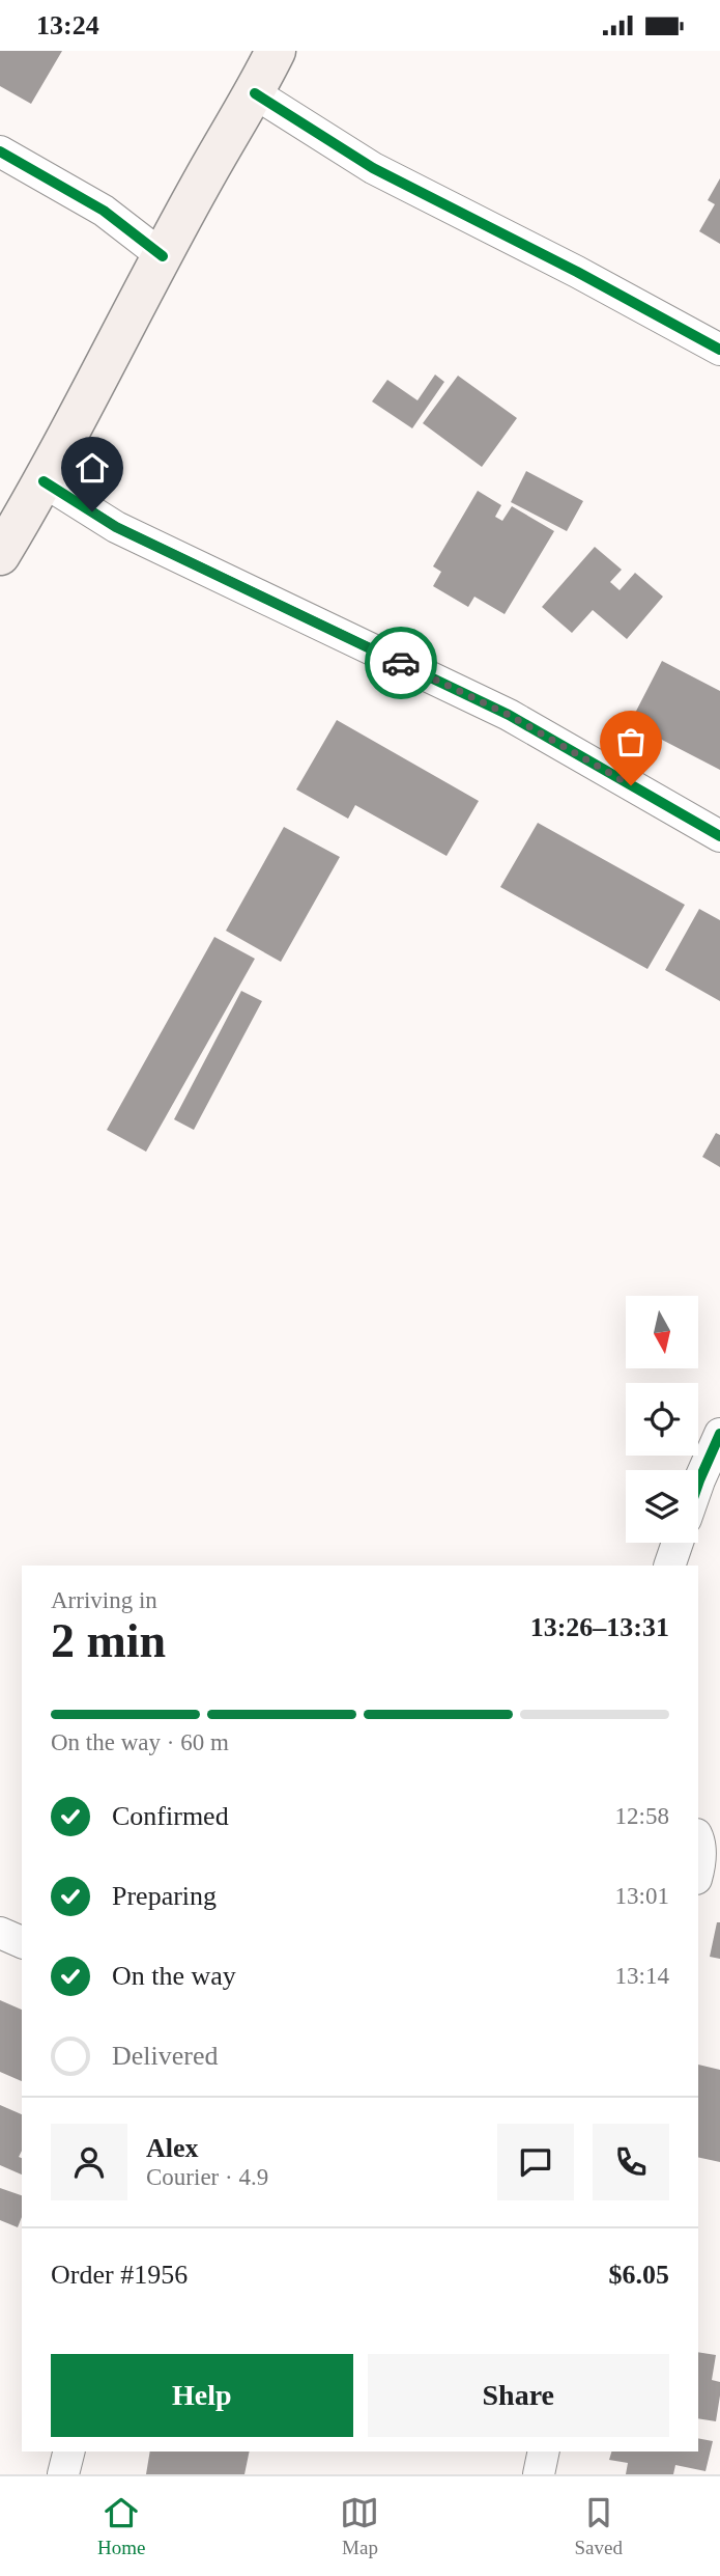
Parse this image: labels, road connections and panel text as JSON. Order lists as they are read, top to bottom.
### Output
{
  "north": "bottom",
  "page": {
    "status": "13:24",
    "heading": ["2 min", "Arriving in", "13:26–13:31"],
    "panel": [
      "Alex",
      "Courier · 4.9",
      "Order #1956",
      "$6.05"
    ],
    "bar": "On the way · 60 m",
    "list": [
      ["Confirmed", "12:58"],
      ["Preparing", "13:01"],
      ["On the way", "13:14"],
      "Delivered"
    ],
    "buttons": ["Help", "Share"],
    "tabs": ["Home", "Map", "Saved"]
  }
}
